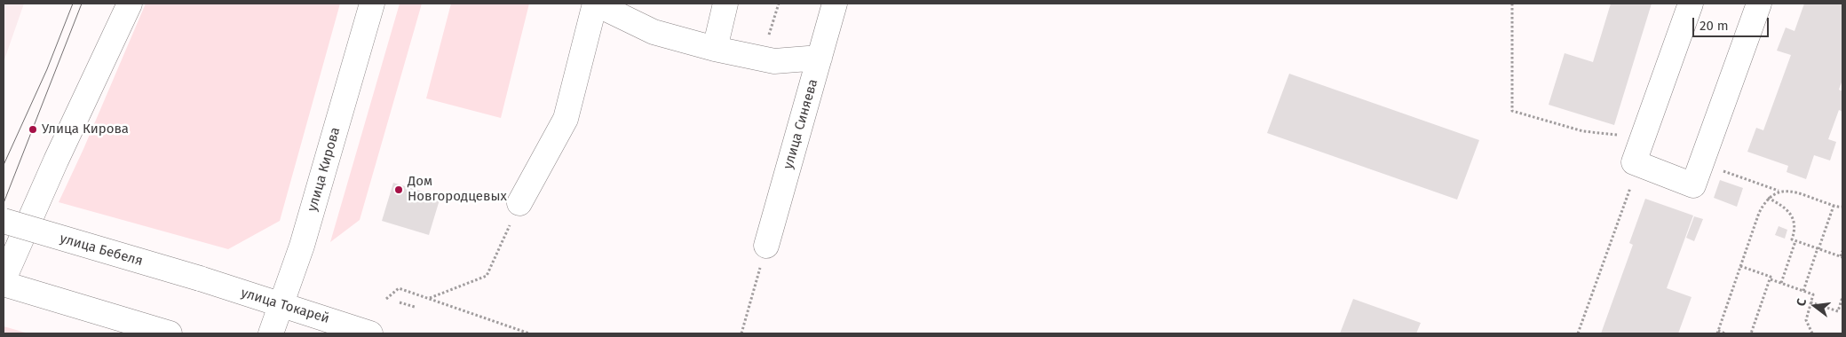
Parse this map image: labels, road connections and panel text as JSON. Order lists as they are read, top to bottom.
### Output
{
  "streets": {
    "main road": [
      "улица Синяева",
      "улица Кирова",
      "улица Бебеля",
      "улица Токарей"
    ]
  },
  "crossings": [
    ["улица Кирова", "улица Токарей"],
    ["улица Бебеля", "улица Токарей"]
  ],
  "places": ["Улица Кирова", "Дом Новгородцевых"],
  "scale_bar": "20 m",
  "north": "left"
}
